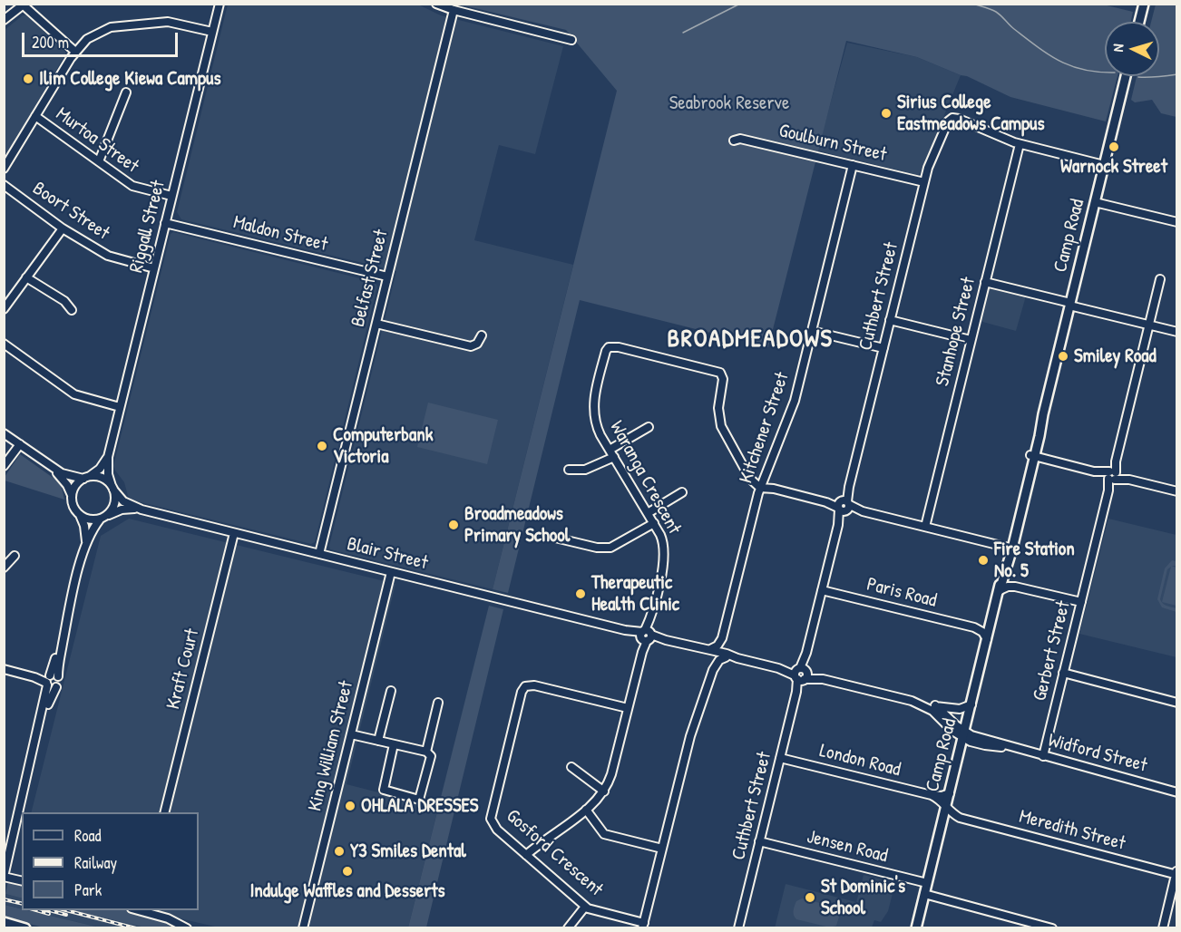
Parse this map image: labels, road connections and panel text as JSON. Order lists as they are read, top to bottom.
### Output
{
  "streets": {
    "main road": ["Camp Road"],
    "street": [
      "Murtoa Street",
      "Goulburn Street",
      "Boort Street",
      "Riggall Street",
      "Maldon Street",
      "Belfast Street",
      "Cuthbert Street",
      "Stanhope Street",
      "Kitchener Street",
      "Waranga Crescent",
      "Blair Street",
      "Paris Road",
      "Gerbert Street",
      "Kraft Court",
      "King William Street",
      "Widford Street",
      "London Road",
      "Meredith Street",
      "Jensen Road",
      "Gosford Crescent"
    ]
  },
  "crossings": [
    ["Murtoa Street", "Riggall Street"],
    ["Goulburn Street", "Cuthbert Street"],
    ["Goulburn Street", "Kitchener Street"],
    ["Boort Street", "Riggall Street"],
    ["Riggall Street", "Maldon Street"],
    ["Riggall Street", "Blair Street"],
    ["Maldon Street", "Belfast Street"],
    ["Camp Road", "Waranga Crescent"],
    ["Camp Road", "Blair Street"],
    ["Camp Road", "Paris Road"],
    ["Camp Road", "Widford Street"],
    ["Camp Road", "London Road"],
    ["Camp Road", "Meredith Street"],
    ["Camp Road", "Jensen Road"],
    ["Belfast Street", "Blair Street"],
    ["Cuthbert Street", "Stanhope Street"],
    ["Cuthbert Street", "Waranga Crescent"],
    ["Cuthbert Street", "Blair Street"],
    ["Cuthbert Street", "Paris Road"],
    ["Cuthbert Street", "London Road"],
    ["Cuthbert Street", "Jensen Road"],
    ["Stanhope Street", "Waranga Crescent"],
    ["Kitchener Street", "Waranga Crescent"],
    ["Waranga Crescent", "Blair Street"],
    ["Waranga Crescent", "Gosford Crescent"],
    ["Blair Street", "Kraft Court"],
    ["Blair Street", "King William Street"],
    ["Blair Street", "Widford Street"],
    ["Gerbert Street", "Widford Street"],
    ["London Road", "Meredith Street"]
  ],
  "districts": ["BROADMEADOWS"],
  "parks": ["Seabrook Reserve"],
  "places": [
    "Ilim College Kiewa Campus",
    "Sirius College Eastmeadows Campus",
    "Warnock Street",
    "Smiley Road",
    "Computerbank Victoria",
    "Broadmeadows Primary School",
    "Fire Station No. 5",
    "Therapeutic Health Clinic",
    "OHLALA DRESSES",
    "Y3 Smiles Dental",
    "Indulge Waffles and Desserts",
    "St Dominic's School"
  ],
  "legend": ["Road", "Railway", "Park"],
  "scale_bar": "200 m",
  "north": "left"
}
